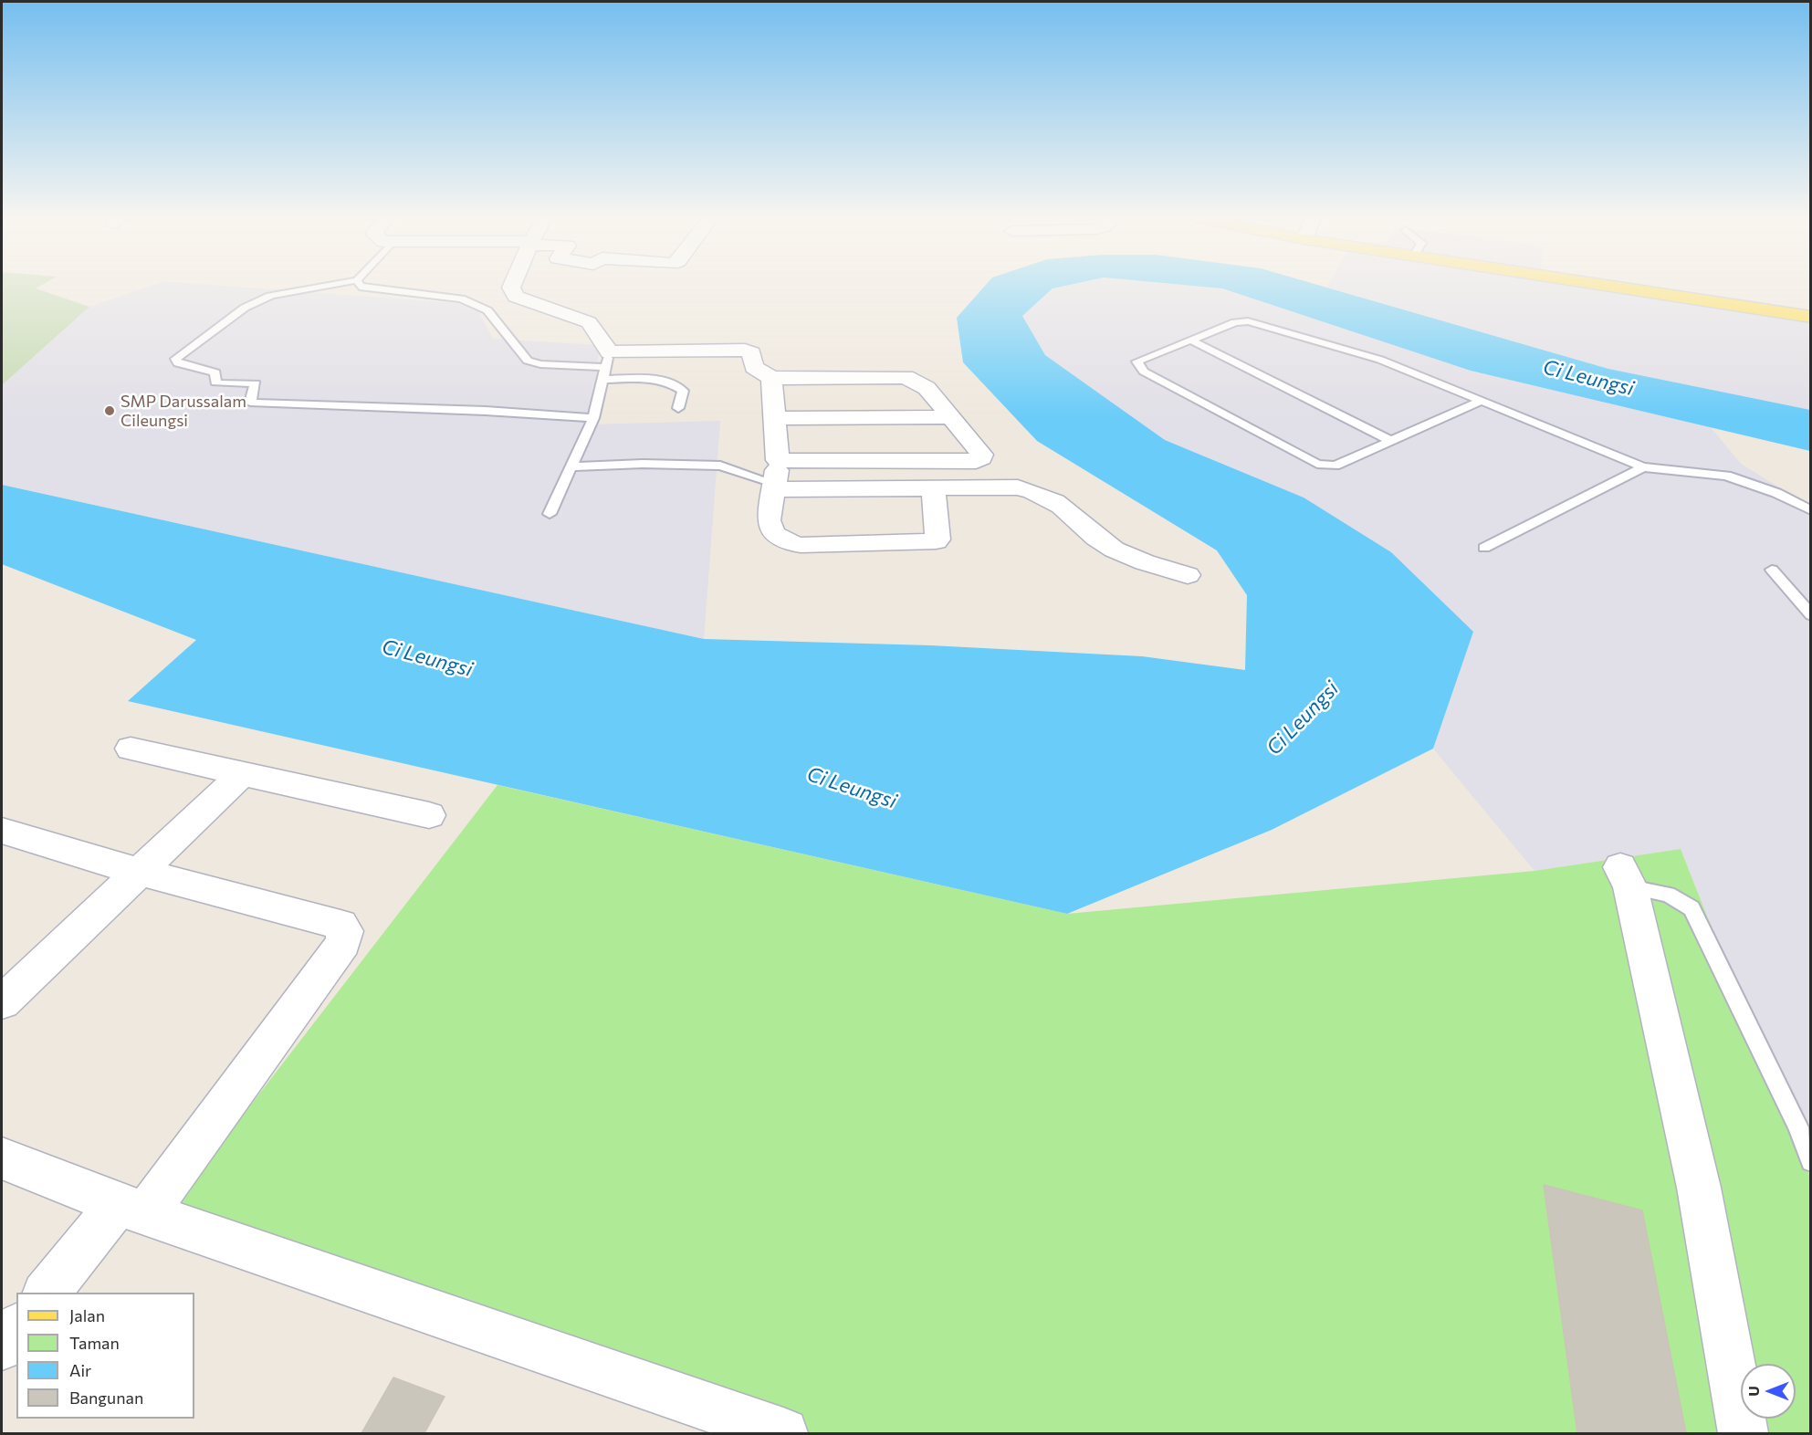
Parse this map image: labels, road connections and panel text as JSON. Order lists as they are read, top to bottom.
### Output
{
  "water": ["Ci Leungsi"],
  "places": ["SMP Darussalam Cileungsi"],
  "legend": [
    "Jalan",
    "Taman",
    "Air",
    "Bangunan"
  ],
  "north": "left"
}
